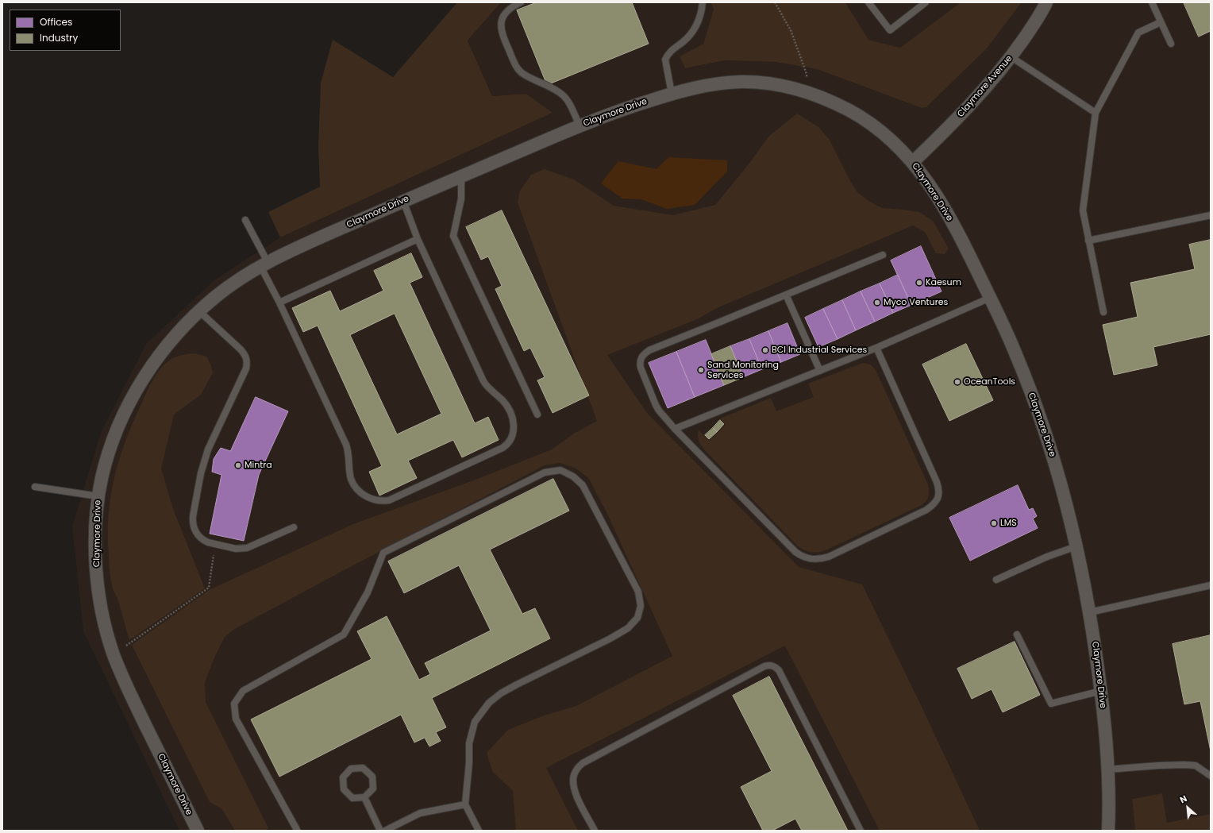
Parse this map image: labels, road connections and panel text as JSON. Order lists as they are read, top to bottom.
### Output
{
  "streets": {
    "street": ["Claymore Avenue", "Claymore Drive"]
  },
  "crossings": [
    ["Claymore Avenue", "Claymore Drive"]
  ],
  "places": [
    "Kaesum",
    "Myco Ventures",
    "BCI Industrial Services",
    "Sand Monitoring Services",
    "OceanTools",
    "Mintra",
    "LMS"
  ],
  "legend": ["Offices", "Industry"],
  "north": "top left"
}
